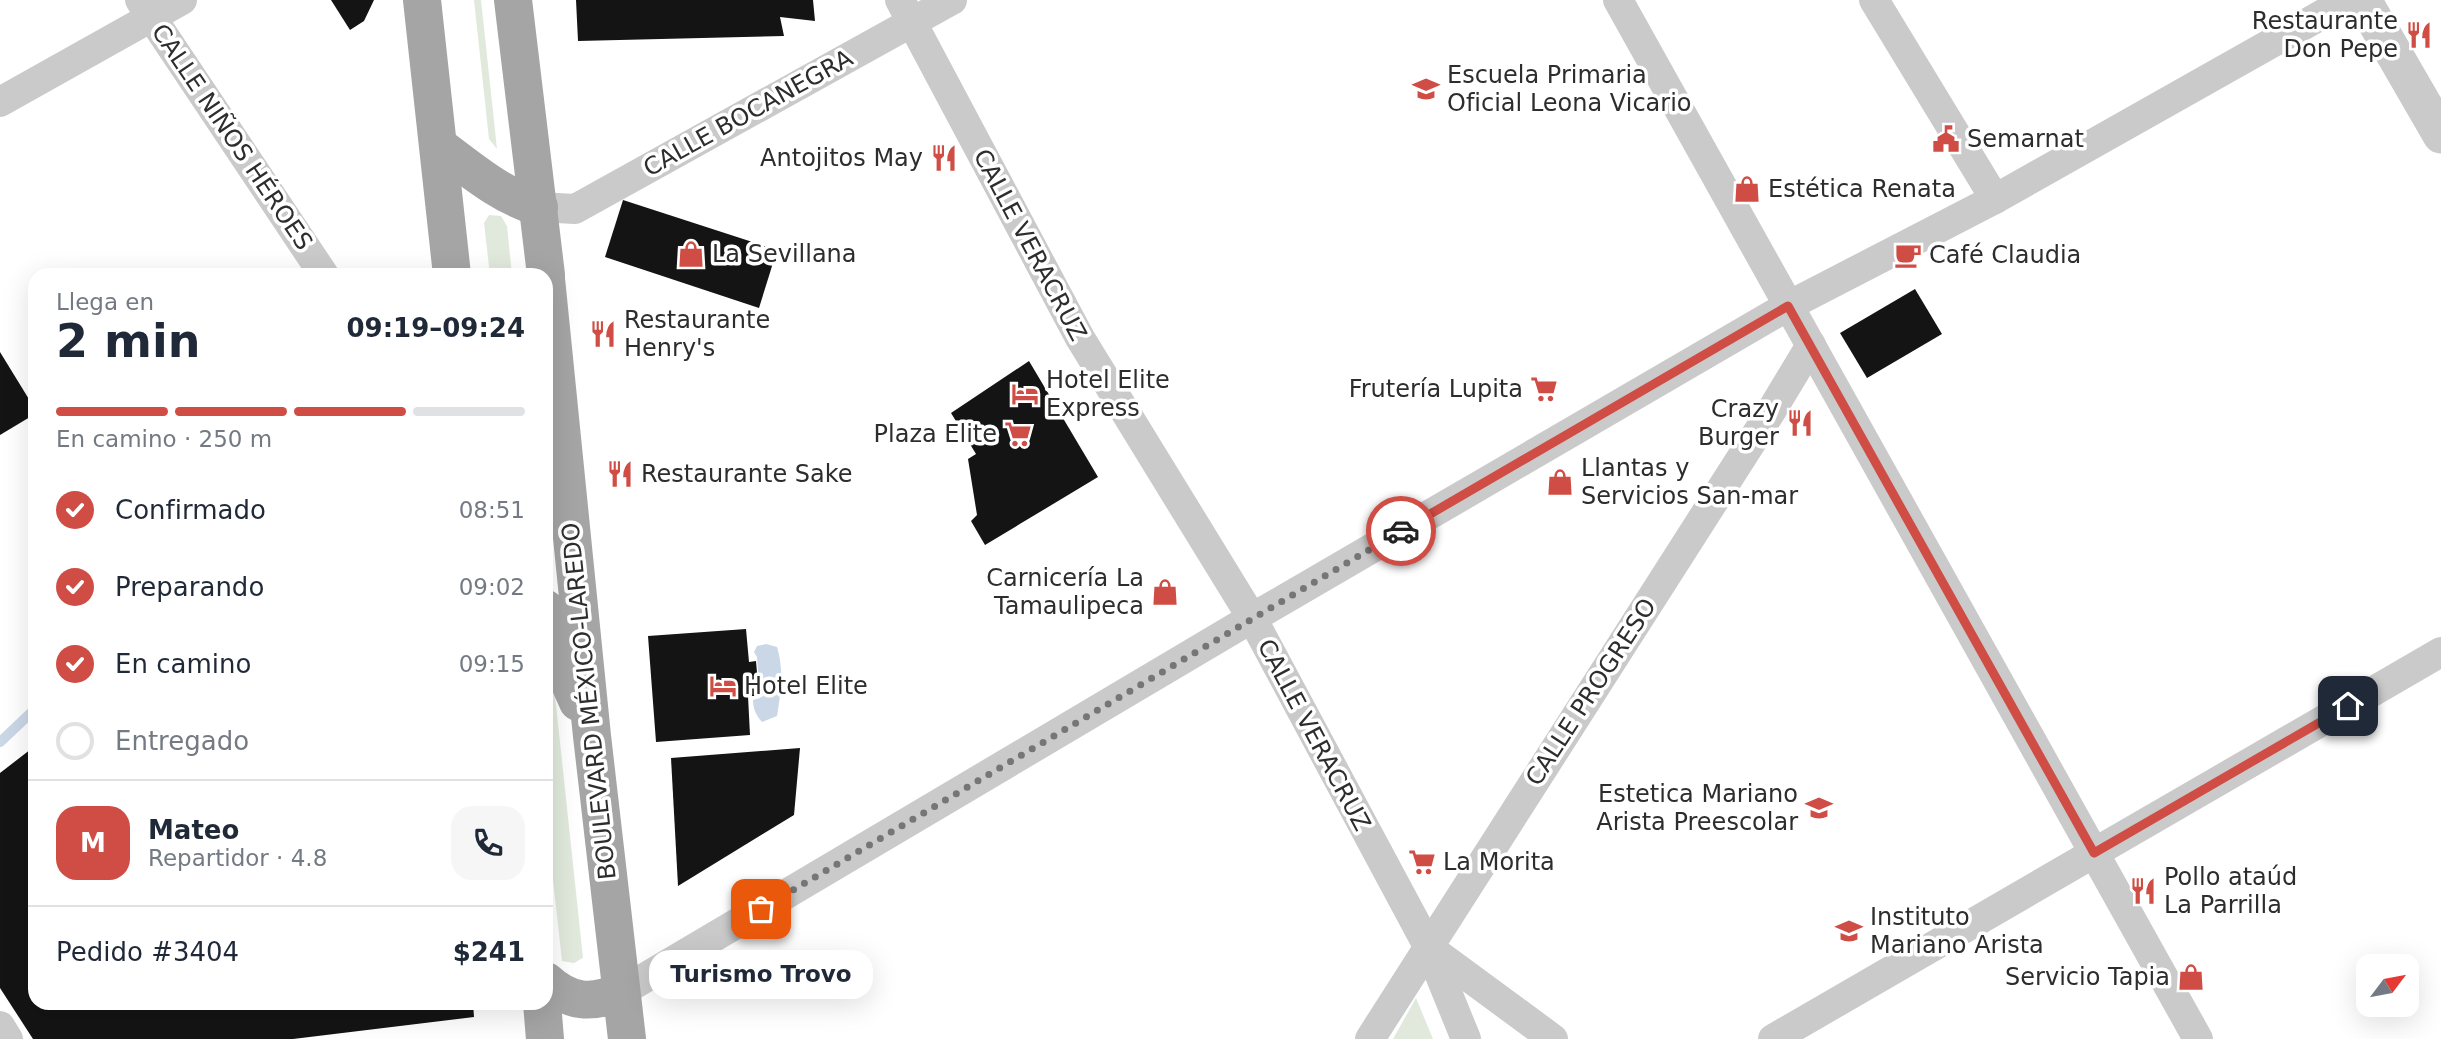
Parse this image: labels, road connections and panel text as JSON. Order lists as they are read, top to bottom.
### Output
{
  "streets": {
    "main road": ["BOULEVARD MÉXICO-LAREDO"],
    "street": [
      "CALLE BOCANEGRA",
      "CALLE NIÑOS HÉROES",
      "CALLE VERACRUZ",
      "CALLE PROGRESO"
    ]
  },
  "crossings": [
    ["CALLE BOCANEGRA", "CALLE VERACRUZ"],
    ["CALLE BOCANEGRA", "BOULEVARD MÉXICO-LAREDO"],
    ["CALLE VERACRUZ", "CALLE PROGRESO"]
  ],
  "places": {
    "restaurant": [
      "Restaurante Don Pepe",
      "Antojitos May",
      "Restaurante Henry's",
      "Crazy Burger",
      "Restaurante Sake",
      "Pollo ataúd La Parrilla"
    ],
    "school or university": ["Escuela Primaria Oficial Leona Vicario", "Estetica Mariano Arista Preescolar", "Instituto Mariano Arista"],
    "public building": ["Semarnat"],
    "shop": [
      "Estética Renata",
      "La Sevillana",
      "Llantas y Servicios San-mar",
      "Carnicería La Tamaulipeca",
      "Servicio Tapia"
    ],
    "cafe": ["Café Claudia"],
    "supermarket": ["Frutería Lupita", "Plaza Elite", "La Morita"],
    "hotel": ["Hotel Elite Express", "Hotel Elite"],
    "other": ["Turismo Trovo"]
  },
  "north": "top right",
  "page": {
    "heading": ["2 min", "Llega en", "09:19–09:24"],
    "panel": [
      "Mateo",
      "Repartidor · 4.8",
      "Pedido #3404",
      "$241"
    ],
    "bar": "En camino · 250 m",
    "list": [
      ["Confirmado", "08:51"],
      ["Preparando", "09:02"],
      ["En camino", "09:15"],
      "Entregado"
    ],
    "round": "M",
    "bubble": "Turismo Trovo"
  }
}
